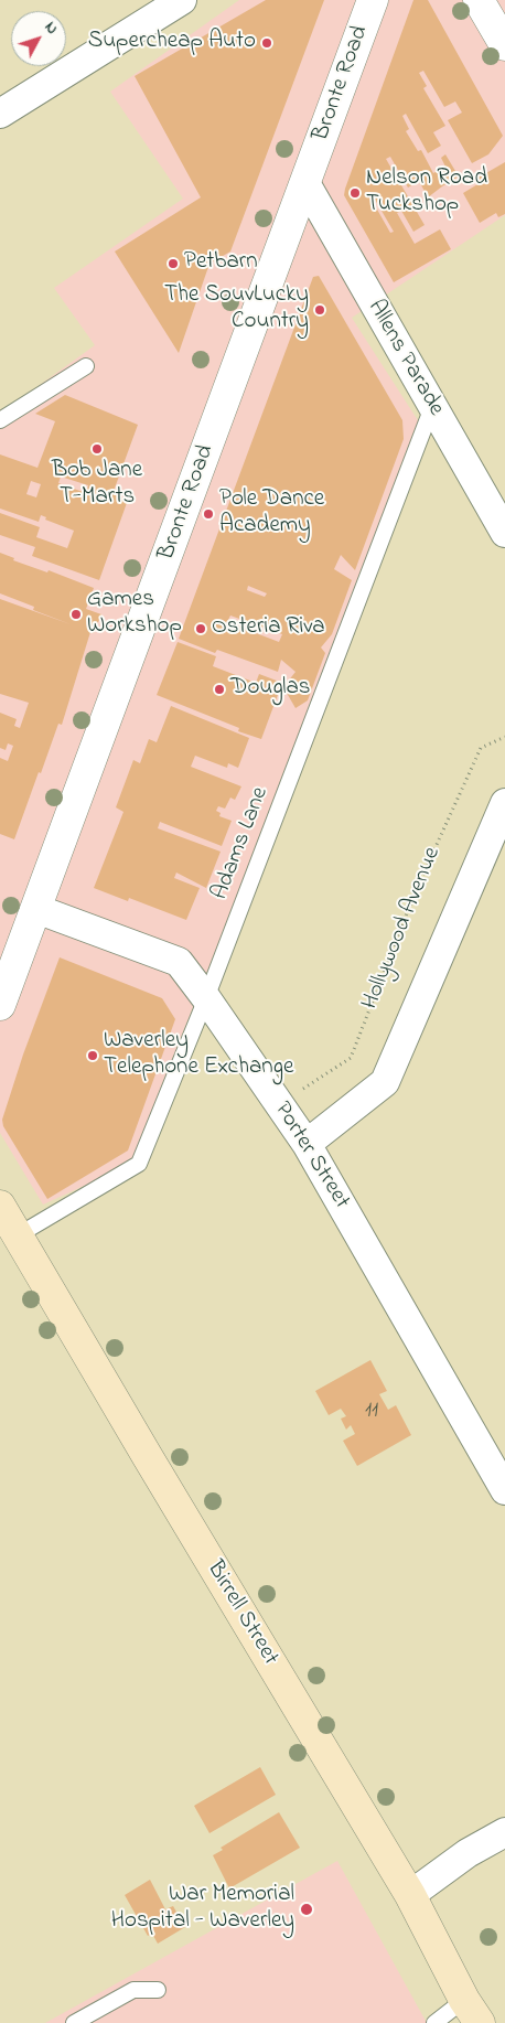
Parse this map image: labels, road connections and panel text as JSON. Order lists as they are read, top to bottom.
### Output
{
  "streets": {
    "main road": ["Birrell Street"],
    "street": [
      "Bronte Road",
      "Allens Parade",
      "Hollywood Avenue",
      "Porter Street"
    ],
    "lane": ["Adams Lane"]
  },
  "crossings": [
    ["Bronte Road", "Allens Parade"],
    ["Bronte Road", "Porter Street"],
    ["Allens Parade", "Adams Lane"],
    ["Adams Lane", "Porter Street"],
    ["Adams Lane", "Birrell Street"],
    ["Hollywood Avenue", "Porter Street"]
  ],
  "places": [
    "Supercheap Auto",
    "Nelson Road Tuckshop",
    "Petbarn",
    "The SouvLucky Country",
    "Bob Jane T-Marts",
    "Pole Dance Academy",
    "Games Workshop",
    "Osteria Riva",
    "Douglas",
    "Waverley Telephone Exchange",
    "War Memorial Hospital - Waverley"
  ],
  "house_numbers": ["11"],
  "north": "top right"
}
